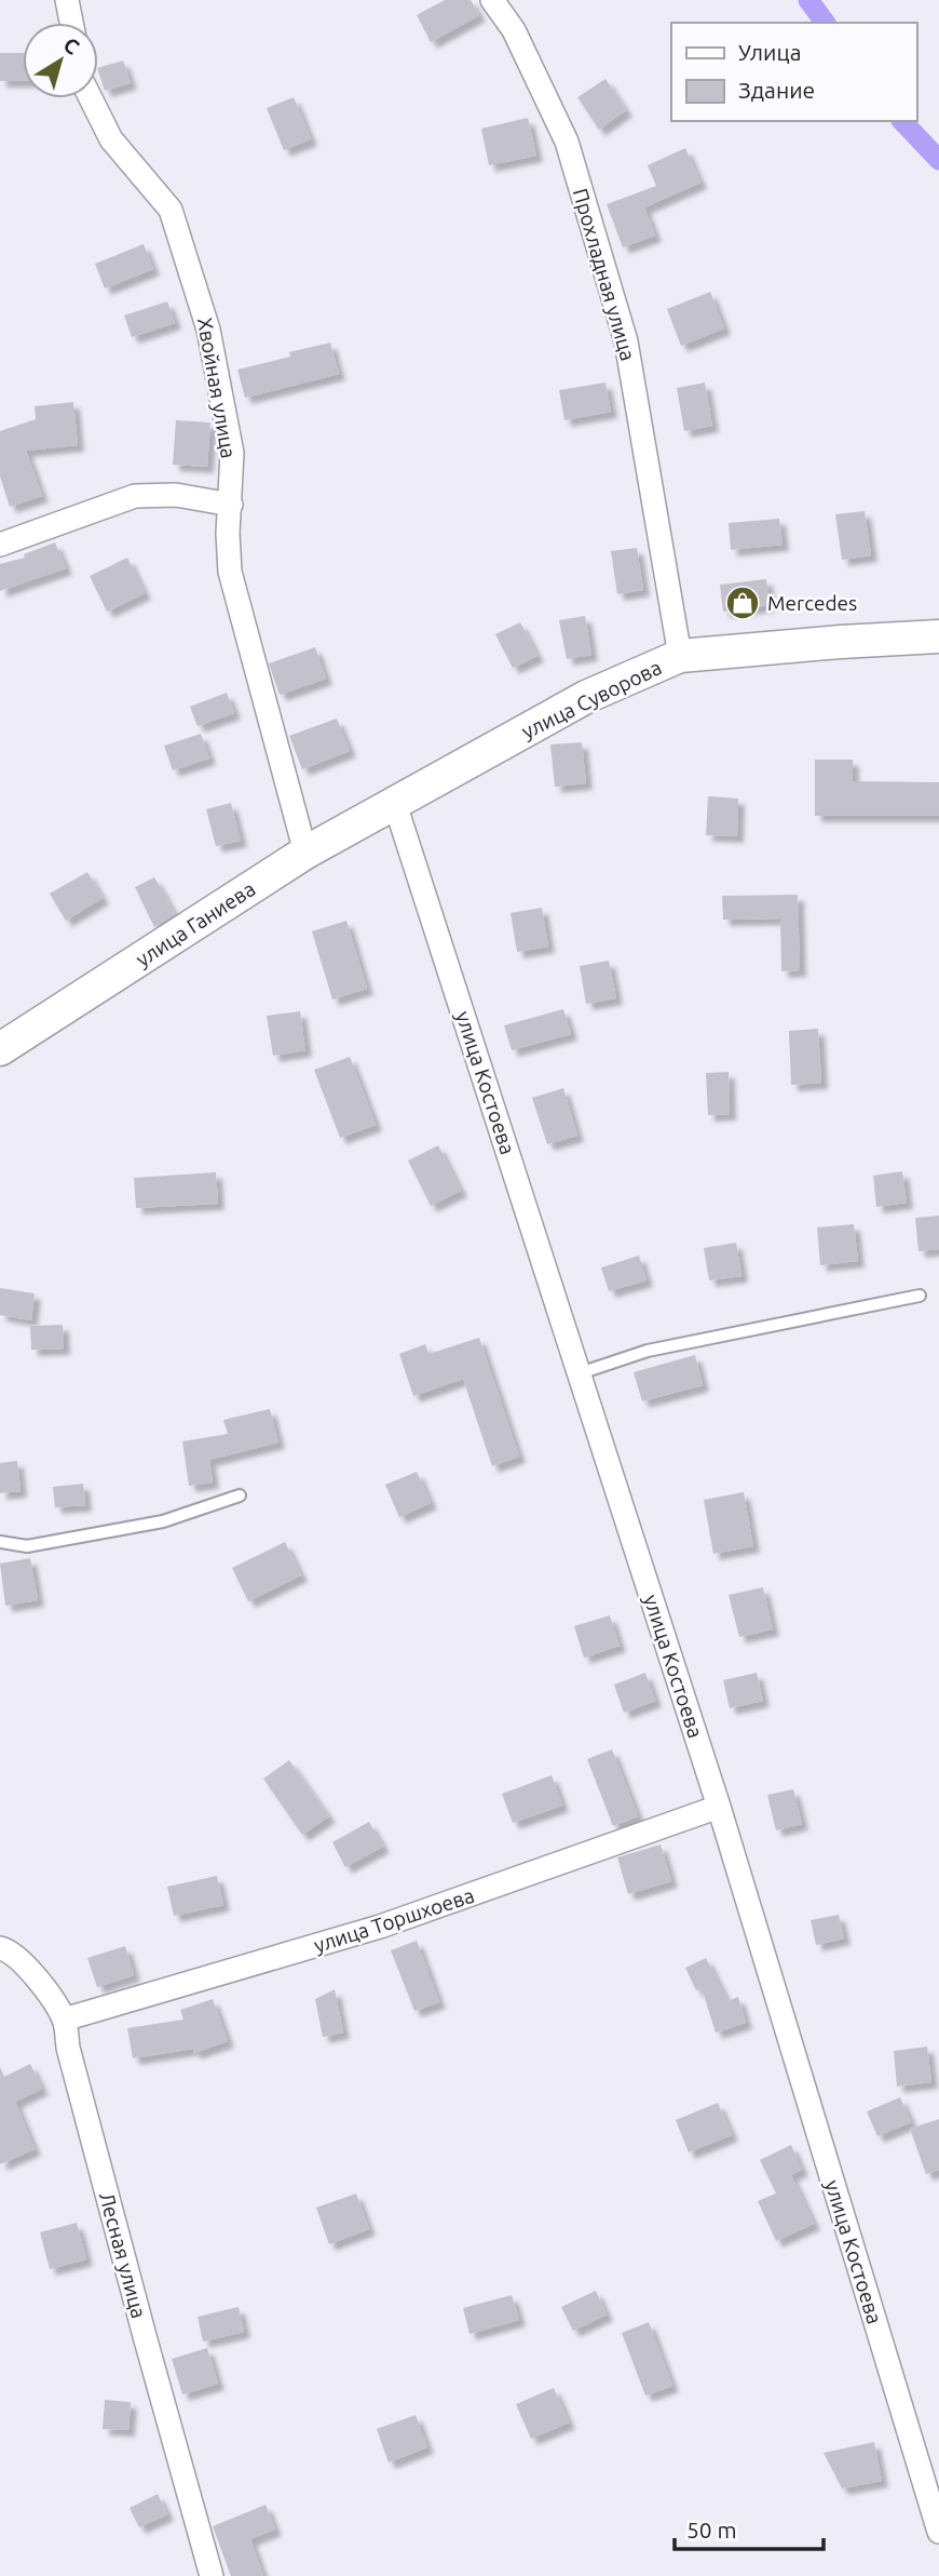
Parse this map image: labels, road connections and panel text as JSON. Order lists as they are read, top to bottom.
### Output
{
  "streets": {
    "main road": ["улица Суворова", "улица Ганиева"],
    "street": [
      "Прохладная улица",
      "Хвойная улица",
      "улица Костоева",
      "улица Торшхоева",
      "Лесная улица"
    ]
  },
  "crossings": [
    ["Прохладная улица", "улица Суворова"],
    ["Хвойная улица", "улица Ганиева"],
    ["улица Суворова", "улица Ганиева"],
    ["улица Суворова", "улица Костоева"],
    ["улица Ганиева", "улица Костоева"],
    ["улица Костоева", "улица Торшхоева"],
    ["улица Торшхоева", "Лесная улица"]
  ],
  "places": {
    "shop": ["Mercedes"]
  },
  "legend": ["Улица", "Здание"],
  "scale_bar": "50 m",
  "north": "top right"
}
